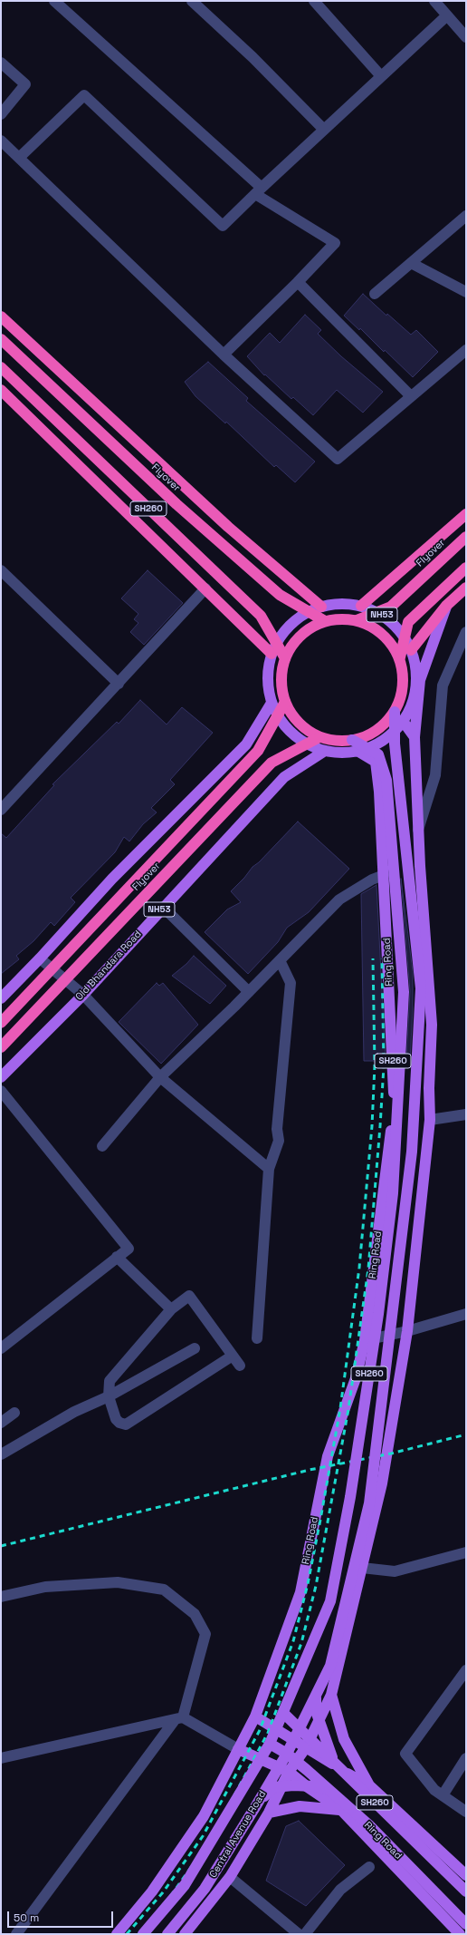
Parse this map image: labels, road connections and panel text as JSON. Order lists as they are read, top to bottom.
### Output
{
  "streets": {
    "highway": ["Flyover", "SH260", "NH53"],
    "main road": ["Ring Road", "Old Bhandara Road", "Central Avenue Road"]
  },
  "crossings": [
    ["Flyover", "SH260"],
    ["Flyover", "Ring Road"],
    ["SH260", "NH53"],
    ["SH260", "Ring Road"],
    ["SH260", "Central Avenue Road"],
    ["NH53", "Ring Road"],
    ["NH53", "Old Bhandara Road"],
    ["Ring Road", "Central Avenue Road"]
  ],
  "scale_bar": "50 m"
}
